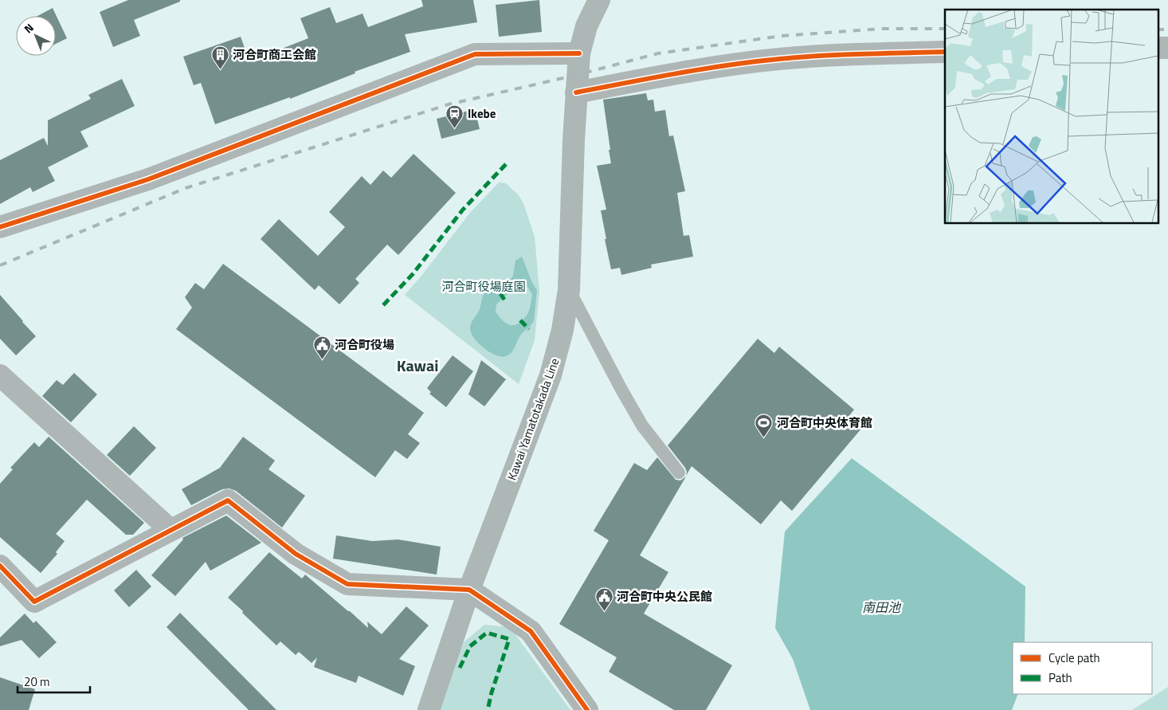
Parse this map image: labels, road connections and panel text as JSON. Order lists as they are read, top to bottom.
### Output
{
  "streets": {
    "main road": ["Kawai Yamatotakada Line"]
  },
  "districts": ["Kawai"],
  "water": ["南田池"],
  "parks": ["河合町役場庭園"],
  "places": {
    "building": ["河合町商工会館"],
    "station": ["Ikebe"],
    "public building": ["河合町役場", "河合町中央公民館"],
    "sports": ["河合町中央体育館"]
  },
  "legend": ["Cycle path", "Path"],
  "scale_bar": "20 m",
  "north": "top left"
}
